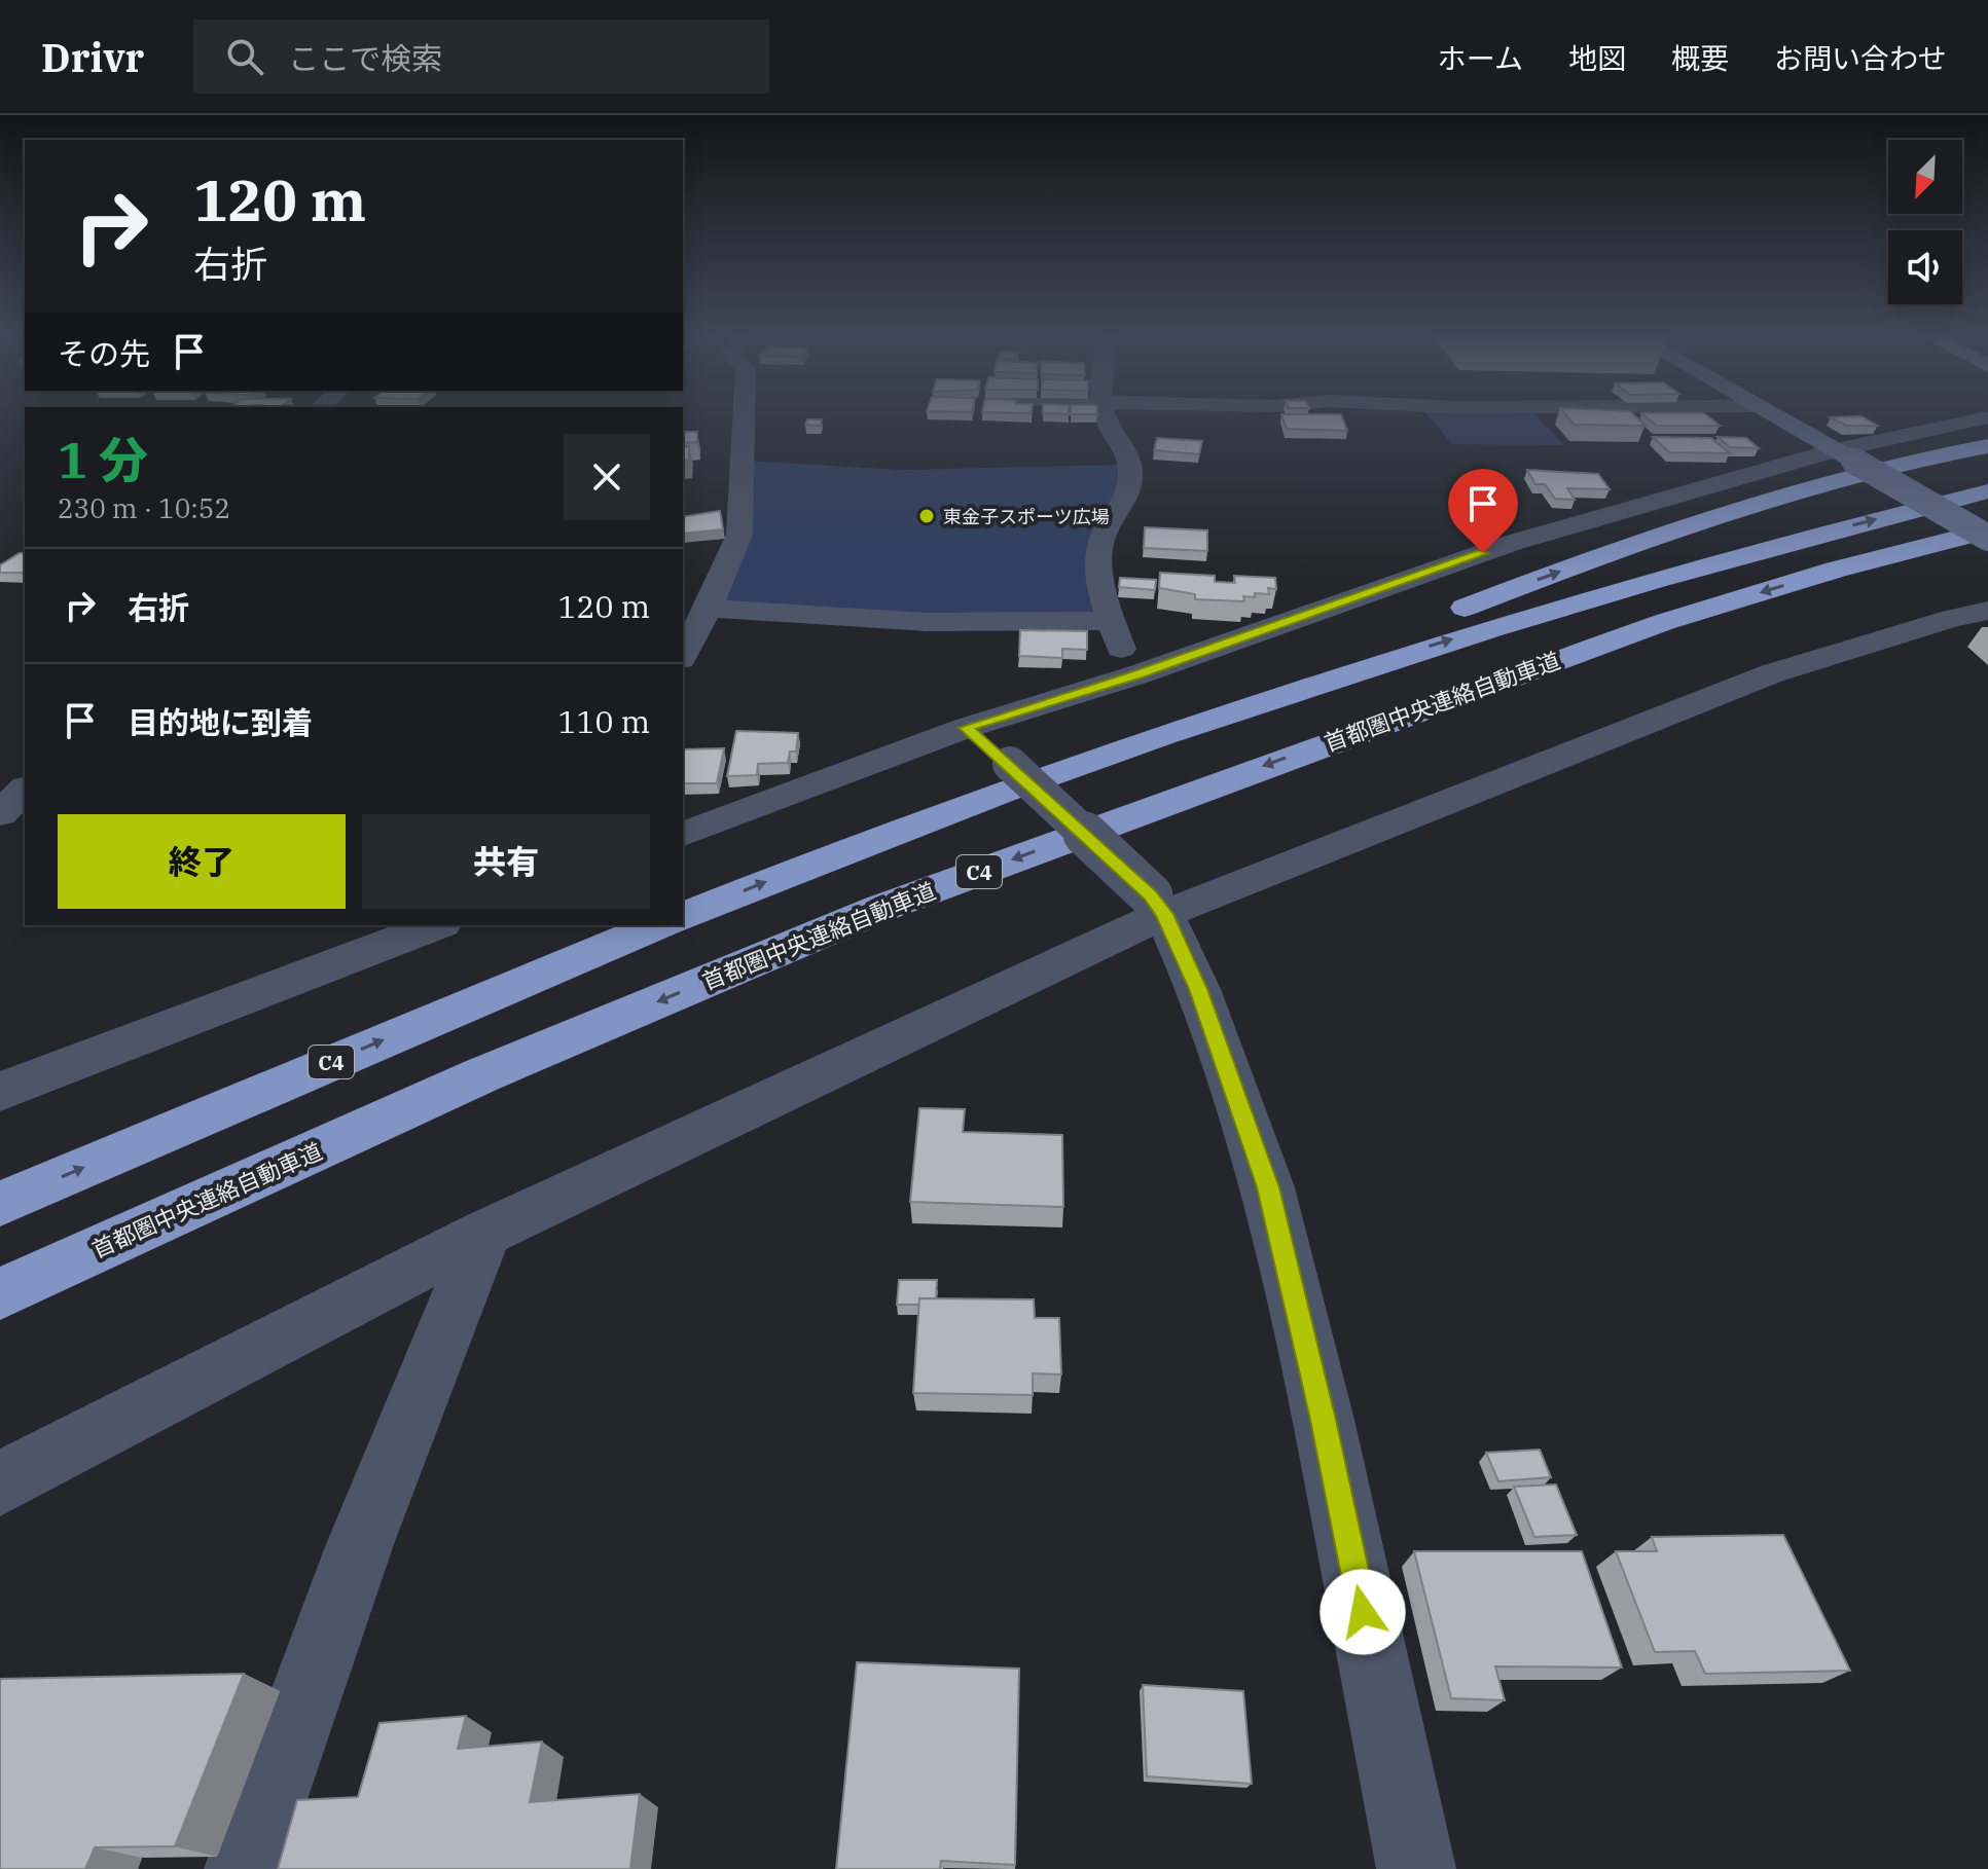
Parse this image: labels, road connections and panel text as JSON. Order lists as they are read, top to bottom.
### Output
{
  "streets": {
    "highway": ["首都圏中央連絡自動車道", "C4"]
  },
  "places": ["東金子スポーツ広場"],
  "north": "bottom left",
  "page": {
    "header": "Drivr",
    "search": "ここで検索",
    "nav": [
      "ホーム",
      "地図",
      "概要",
      "お問い合わせ"
    ],
    "turn": ["120 m", "右折"],
    "then": "その先",
    "heading": ["1 分", "230 m · 10:52"],
    "list": [
      {
        "name": "右折",
        "value": "120 m"
      },
      {
        "name": "目的地に到着",
        "value": "110 m"
      }
    ],
    "buttons": ["終了", "共有"]
  }
}
